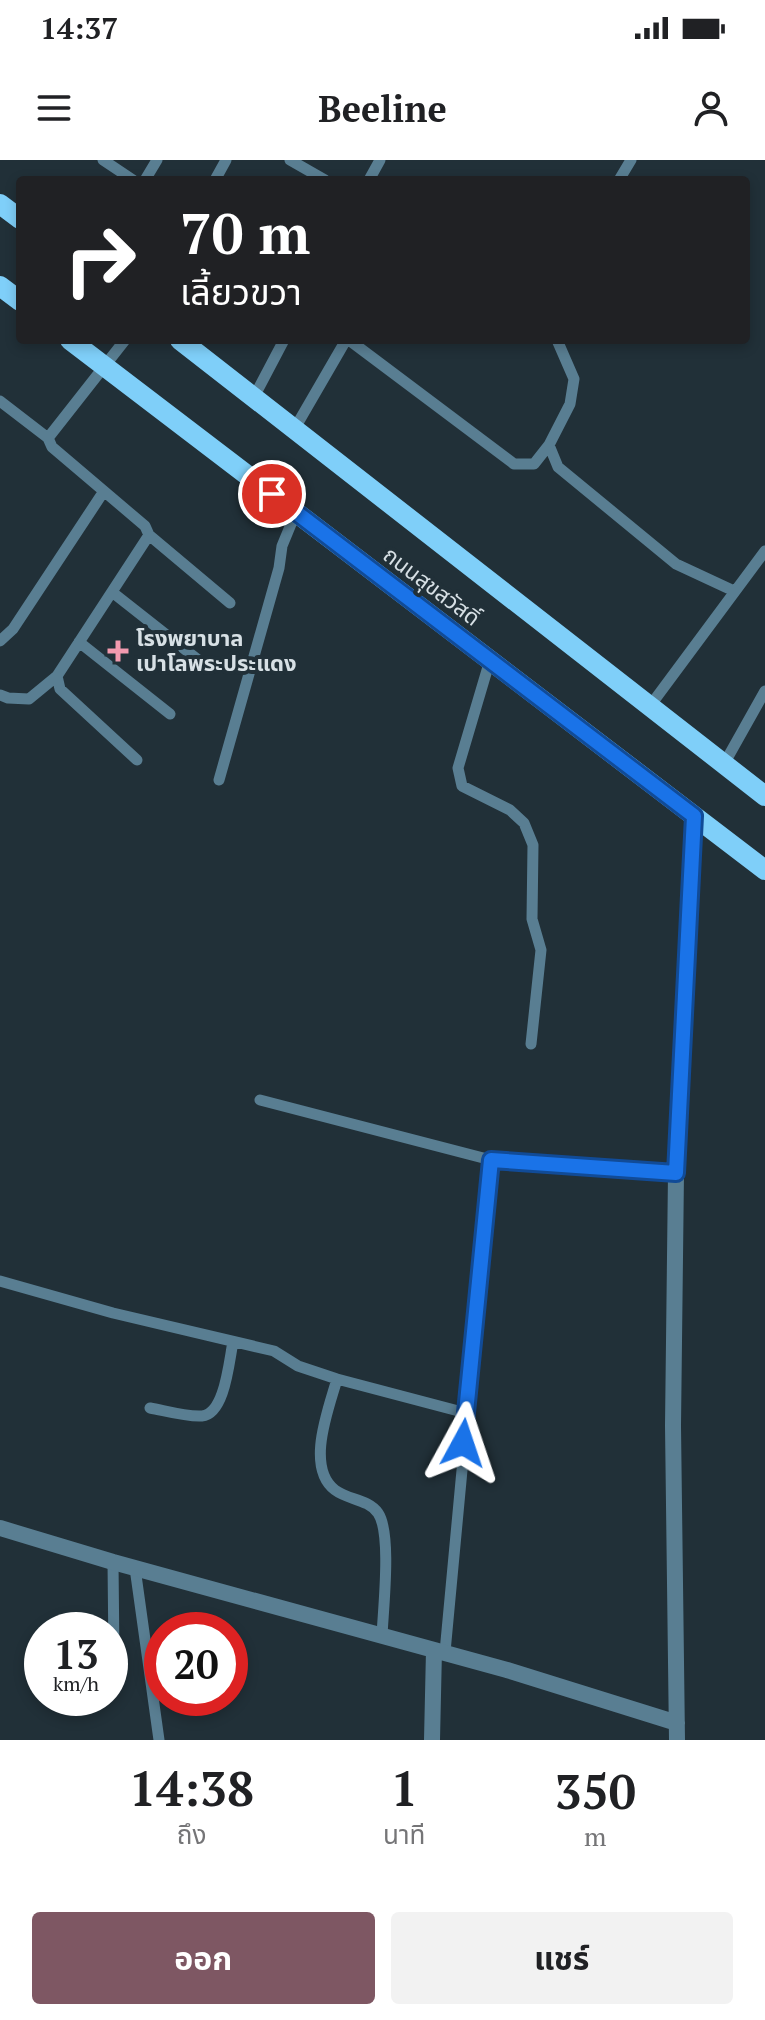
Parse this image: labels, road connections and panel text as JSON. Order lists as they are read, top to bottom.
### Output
{
  "streets": {
    "main road": ["ถนนสุขสวัสดิ์"]
  },
  "places": {
    "health": ["โรงพยาบาล เปาโลพระประแดง"]
  },
  "page": {
    "status": "14:37",
    "header": "Beeline",
    "turn": ["70 m", "เลี้ยวขวา"],
    "speed": "13 km/h",
    "limit": "20",
    "eta": [
      "14:38",
      "ถึง",
      "1",
      "นาที",
      "350",
      "m"
    ],
    "buttons": ["ออก", "แชร์"]
  }
}
